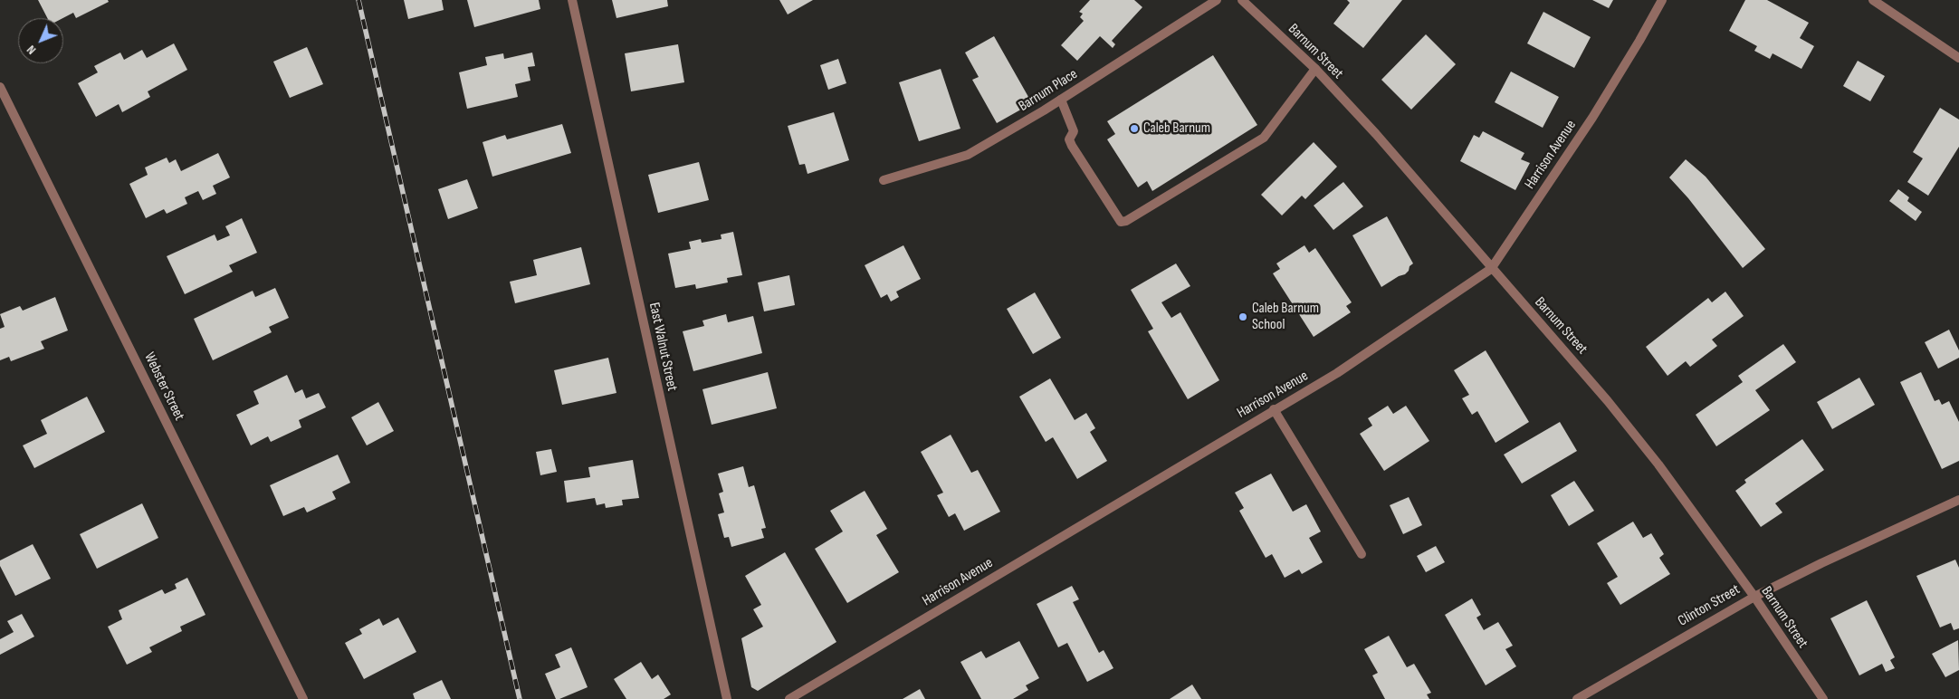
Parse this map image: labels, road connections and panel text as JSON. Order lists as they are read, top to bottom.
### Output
{
  "streets": {
    "street": [
      "Barnum Street",
      "Barnum Place",
      "Harrison Avenue",
      "East Walnut Street",
      "Webster Street",
      "Clinton Street"
    ]
  },
  "crossings": [
    ["Barnum Street", "Harrison Avenue"],
    ["Barnum Street", "Clinton Street"]
  ],
  "places": ["Caleb Barnum", "Caleb Barnum School"],
  "north": "bottom left"
}
